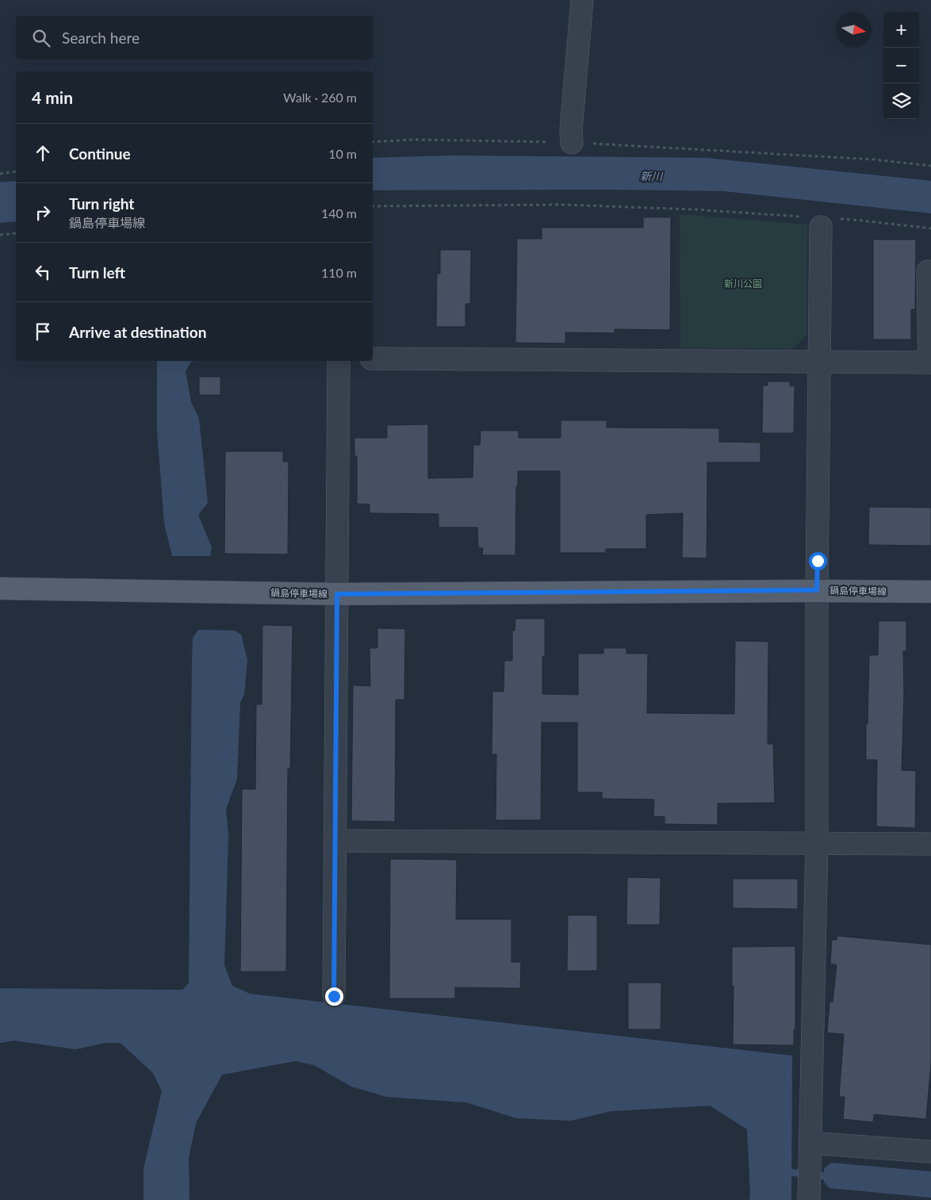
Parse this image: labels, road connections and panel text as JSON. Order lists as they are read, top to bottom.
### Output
{
  "streets": {
    "main road": ["鍋島停車場線"]
  },
  "water": ["新川"],
  "parks": ["新川公園"],
  "north": "right",
  "page": {
    "map_buttons": ["+", "−"],
    "search": "Search here",
    "heading": ["4 min", "Walk · 260 m"],
    "list": [
      ["Continue", "10 m"],
      ["Turn right", "鍋島停車場線", "140 m"],
      ["Turn left", "110 m"],
      "Arrive at destination"
    ]
  }
}
